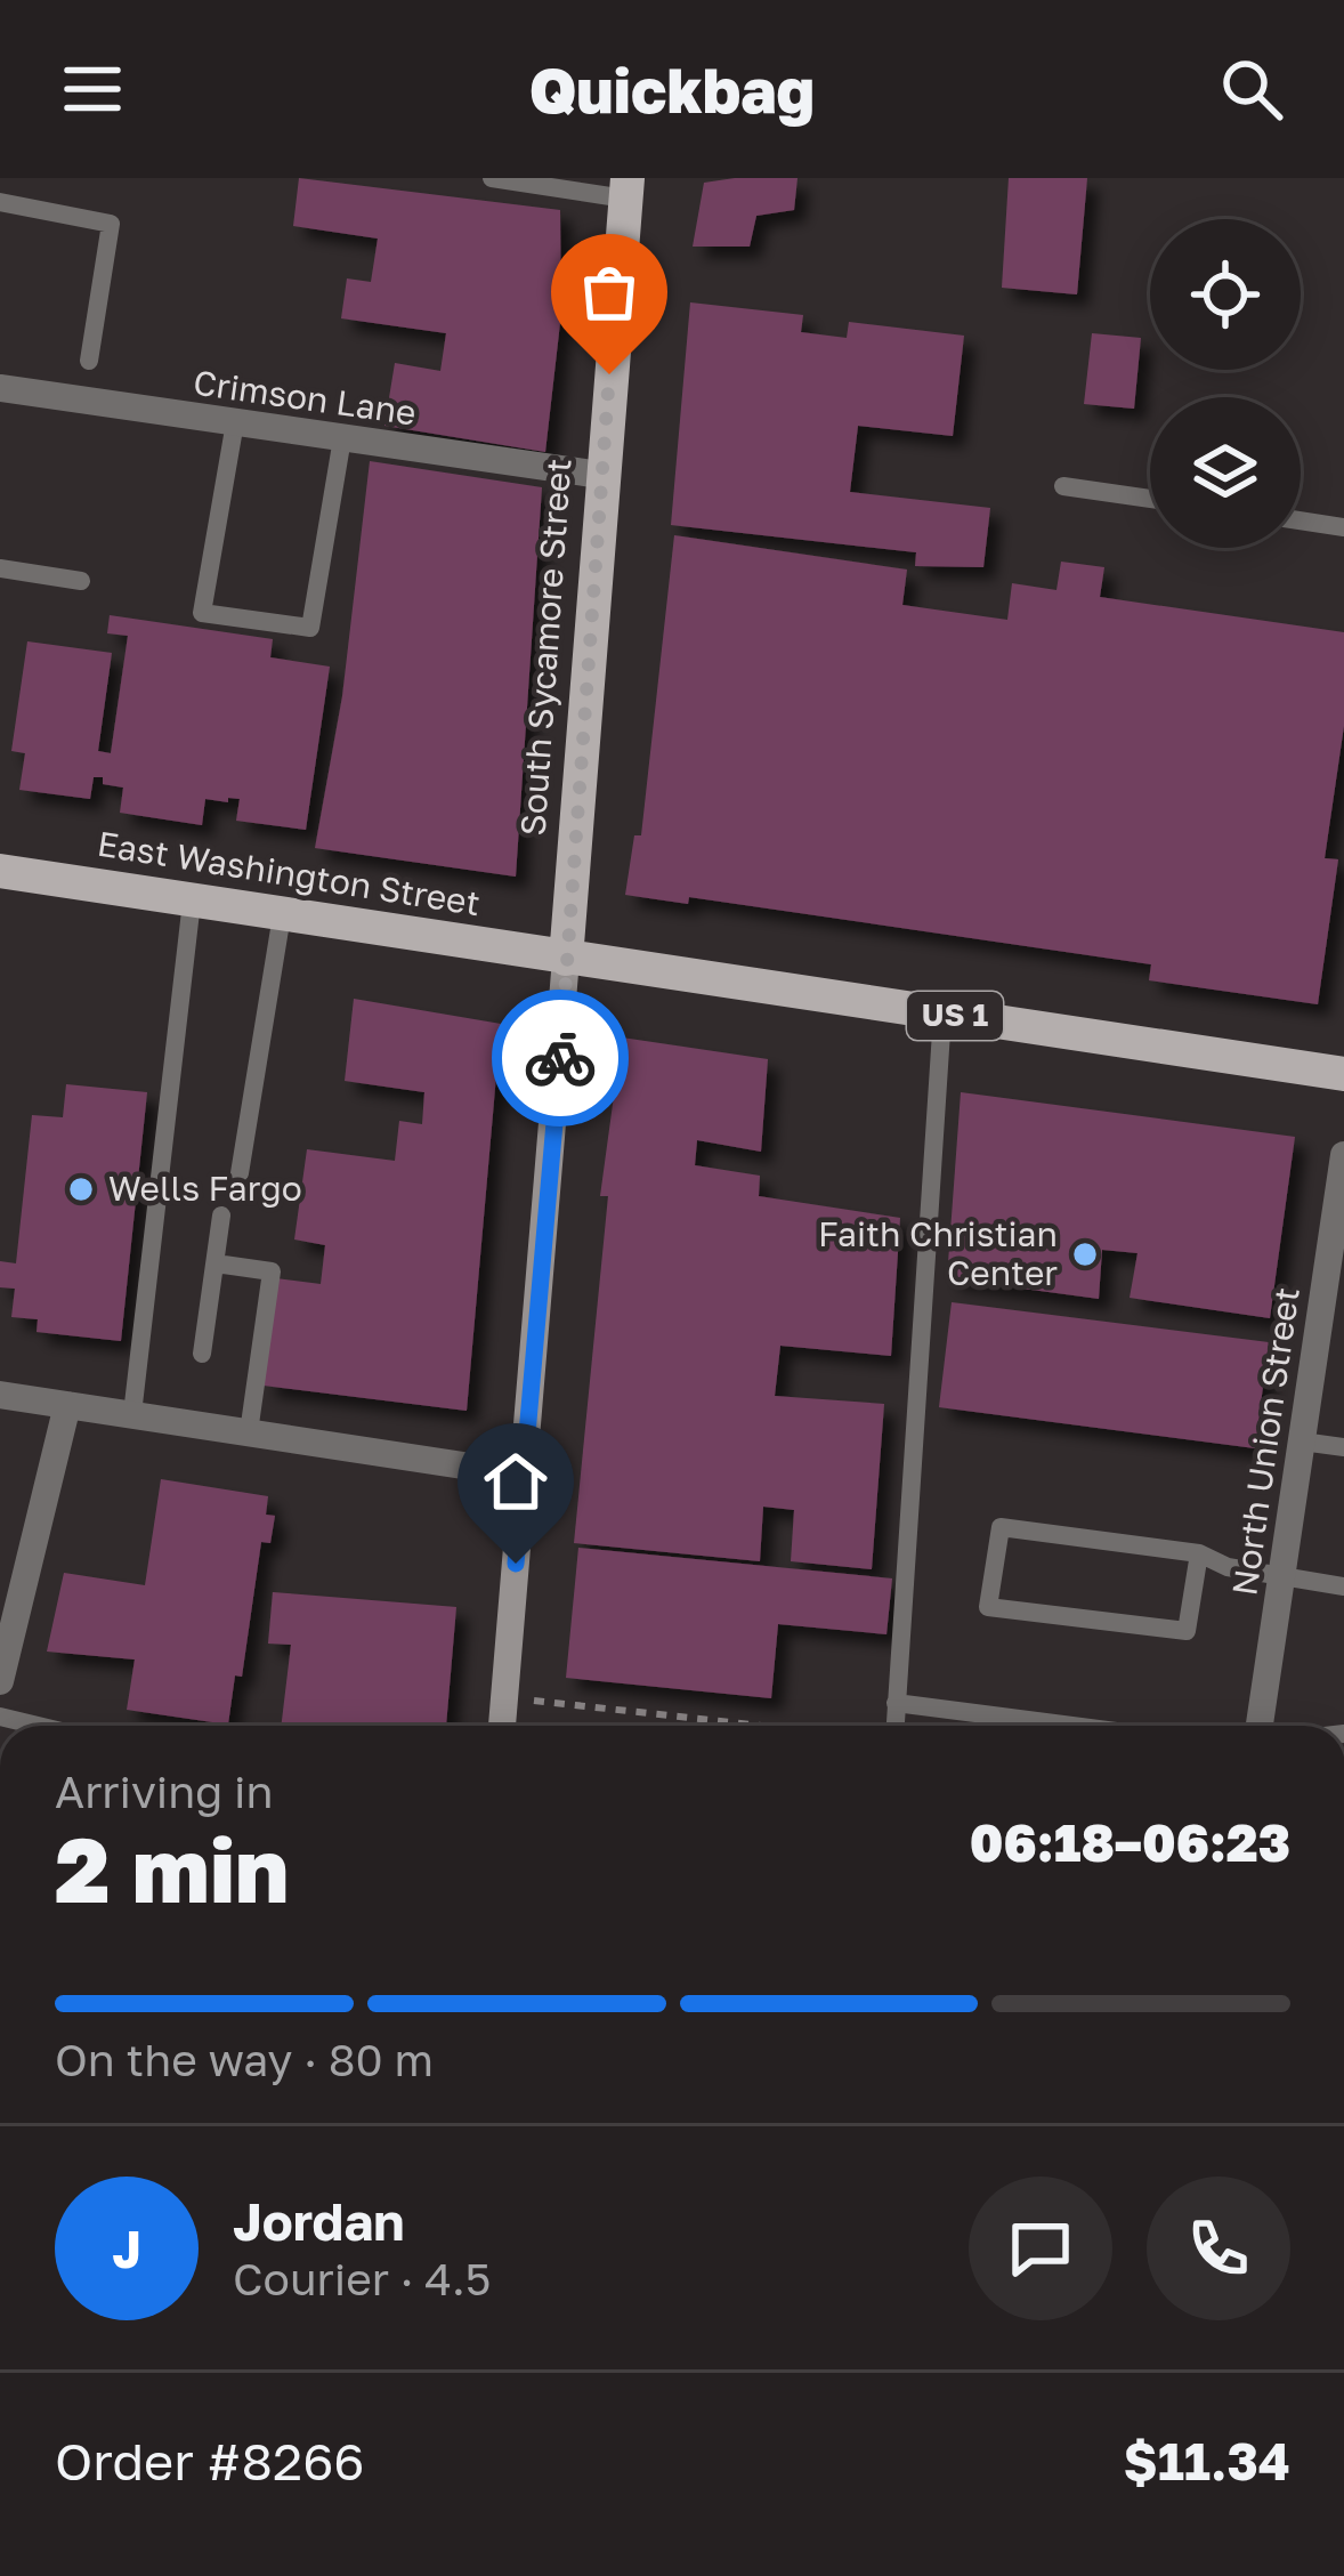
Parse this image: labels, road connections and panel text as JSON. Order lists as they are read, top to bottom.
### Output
{
  "streets": {
    "main road": ["South Sycamore Street", "East Washington Street", "US 1"],
    "street": ["Crimson Lane", "North Union Street"]
  },
  "crossings": [
    ["Crimson Lane", "South Sycamore Street"],
    ["South Sycamore Street", "East Washington Street"],
    ["South Sycamore Street", "US 1"],
    ["East Washington Street", "US 1"]
  ],
  "places": ["Wells Fargo", "Faith Christian Center"],
  "page": {
    "header": "Quickbag",
    "heading": ["2 min", "Arriving in", "06:18–06:23"],
    "panel": [
      "Jordan",
      "Courier · 4.5",
      "Order #8266",
      "$11.34"
    ],
    "bar": "On the way · 80 m",
    "round": "J"
  }
}
